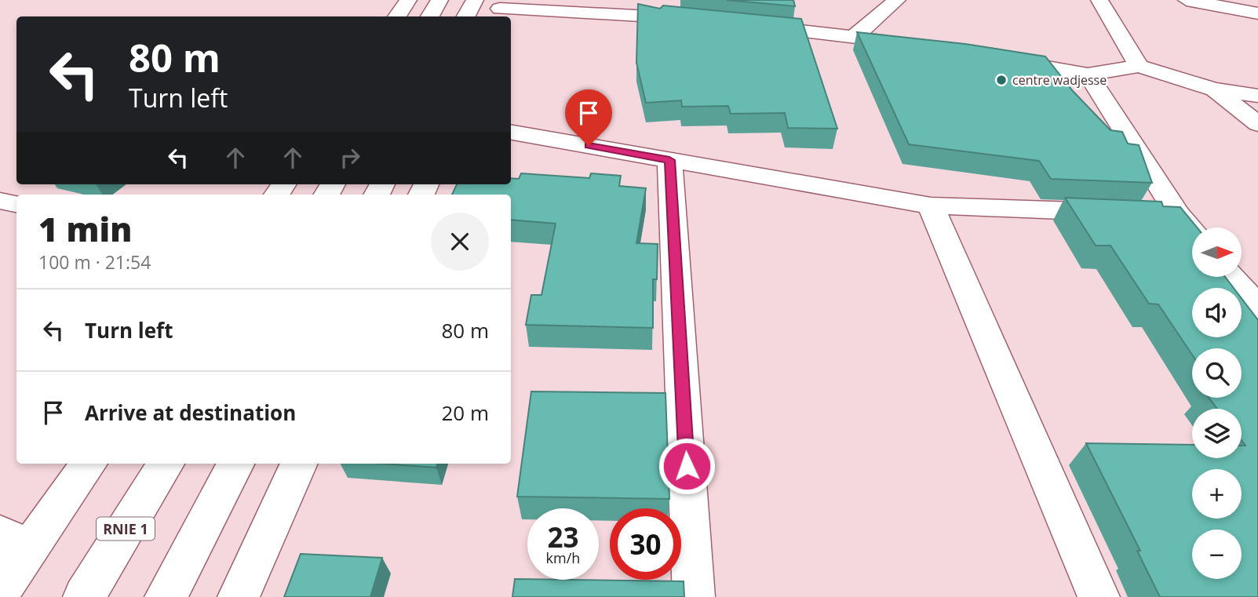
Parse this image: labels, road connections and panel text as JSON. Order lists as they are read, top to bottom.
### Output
{
  "streets": {
    "main road": ["RNIE 1"]
  },
  "places": ["centre wadjesse"],
  "north": "right",
  "page": {
    "turn": ["80 m", "Turn left"],
    "heading": ["1 min", "100 m · 21:54"],
    "map_buttons": ["+", "−"],
    "list": [
      {
        "name": "Turn left",
        "value": "80 m"
      },
      {
        "name": "Arrive at destination",
        "value": "20 m"
      }
    ],
    "speed": "23 km/h",
    "limit": "30"
  }
}
